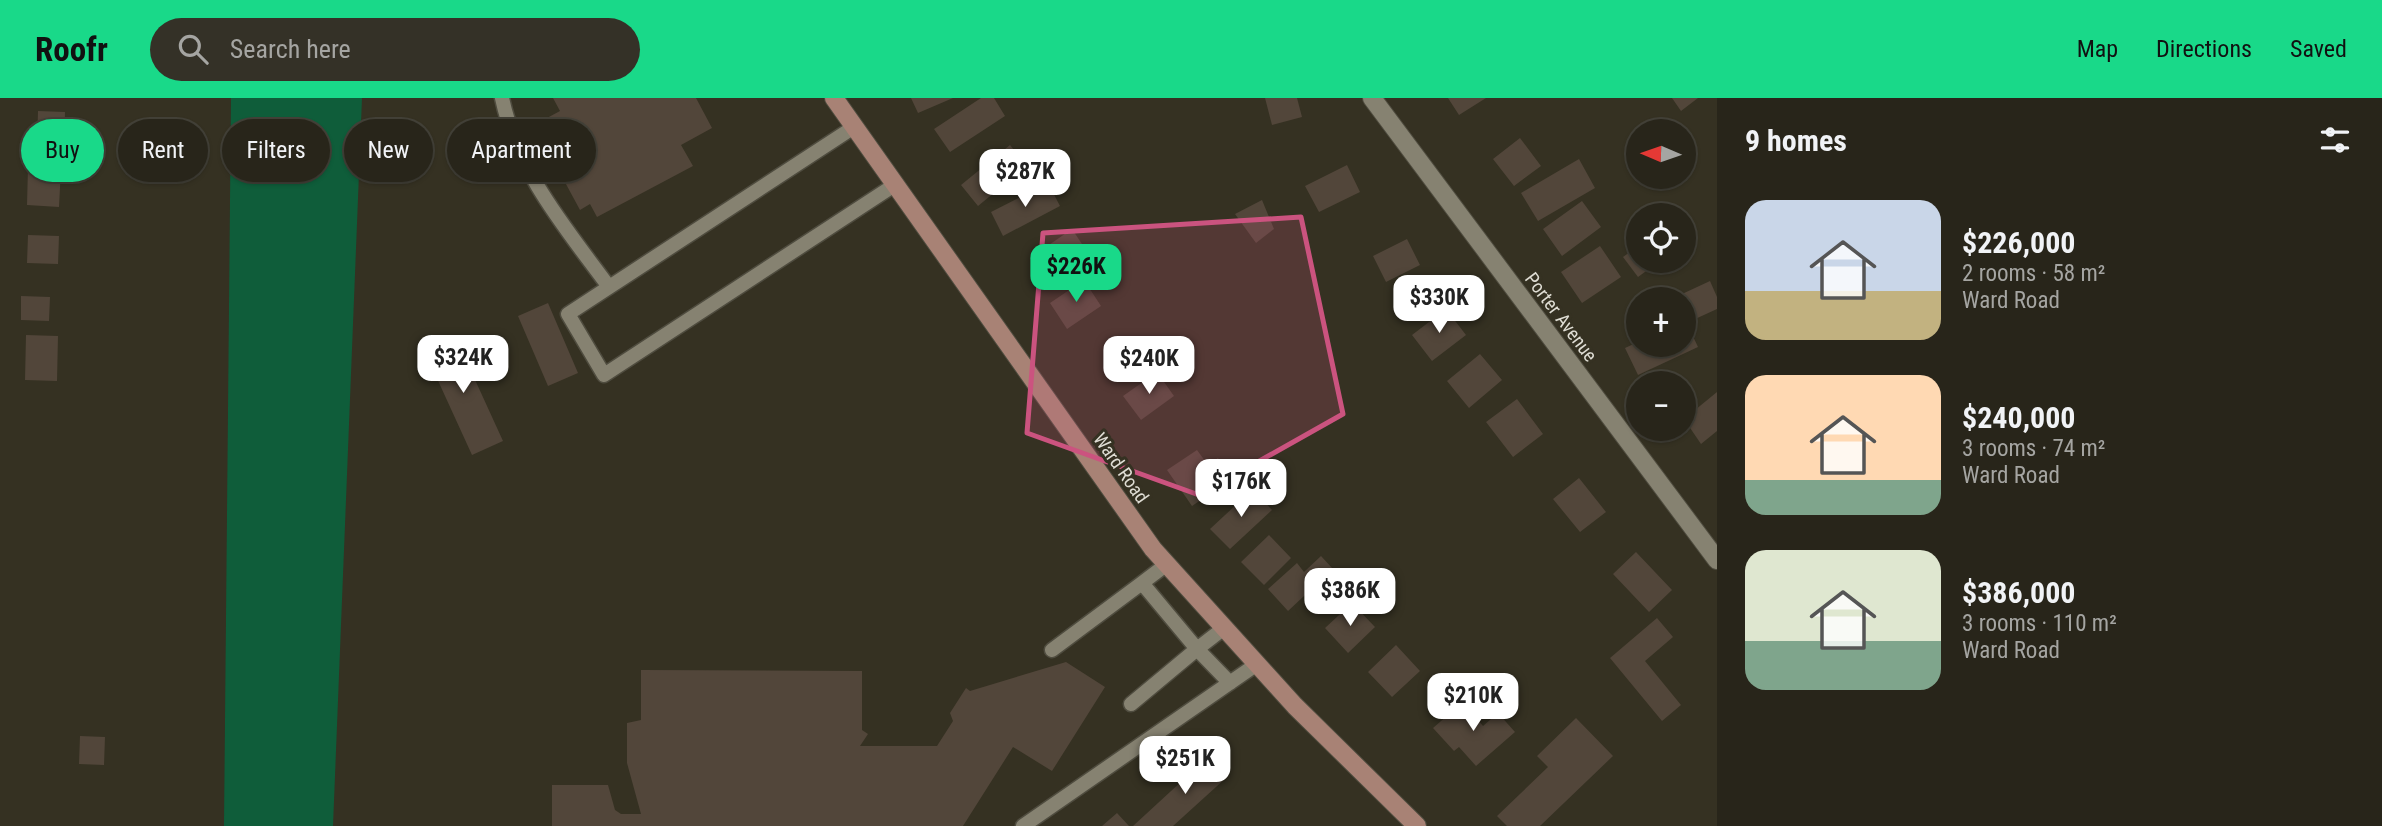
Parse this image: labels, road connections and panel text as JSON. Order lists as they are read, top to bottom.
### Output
{
  "streets": {
    "main road": ["Ward Road"],
    "street": ["Porter Avenue"]
  },
  "north": "left",
  "page": {
    "header": "Roofr",
    "search": "Search here",
    "nav": ["Map", "Directions", "Saved"],
    "heading": "9 homes",
    "map_buttons": ["+", "−"],
    "chip": [
      "Buy",
      "Rent",
      "Filters",
      "New",
      "Apartment"
    ],
    "price": [
      "$287K",
      "$226K",
      "$330K",
      "$324K",
      "$240K",
      "$176K",
      "$386K",
      "$210K",
      "$251K"
    ],
    "list": [
      {
        "name": "$226,000",
        "note": "2 rooms · 58 m² · Ward Road"
      },
      {
        "name": "$240,000",
        "note": "3 rooms · 74 m² · Ward Road"
      },
      {
        "name": "$386,000",
        "note": "3 rooms · 110 m² · Ward Road"
      }
    ]
  }
}
